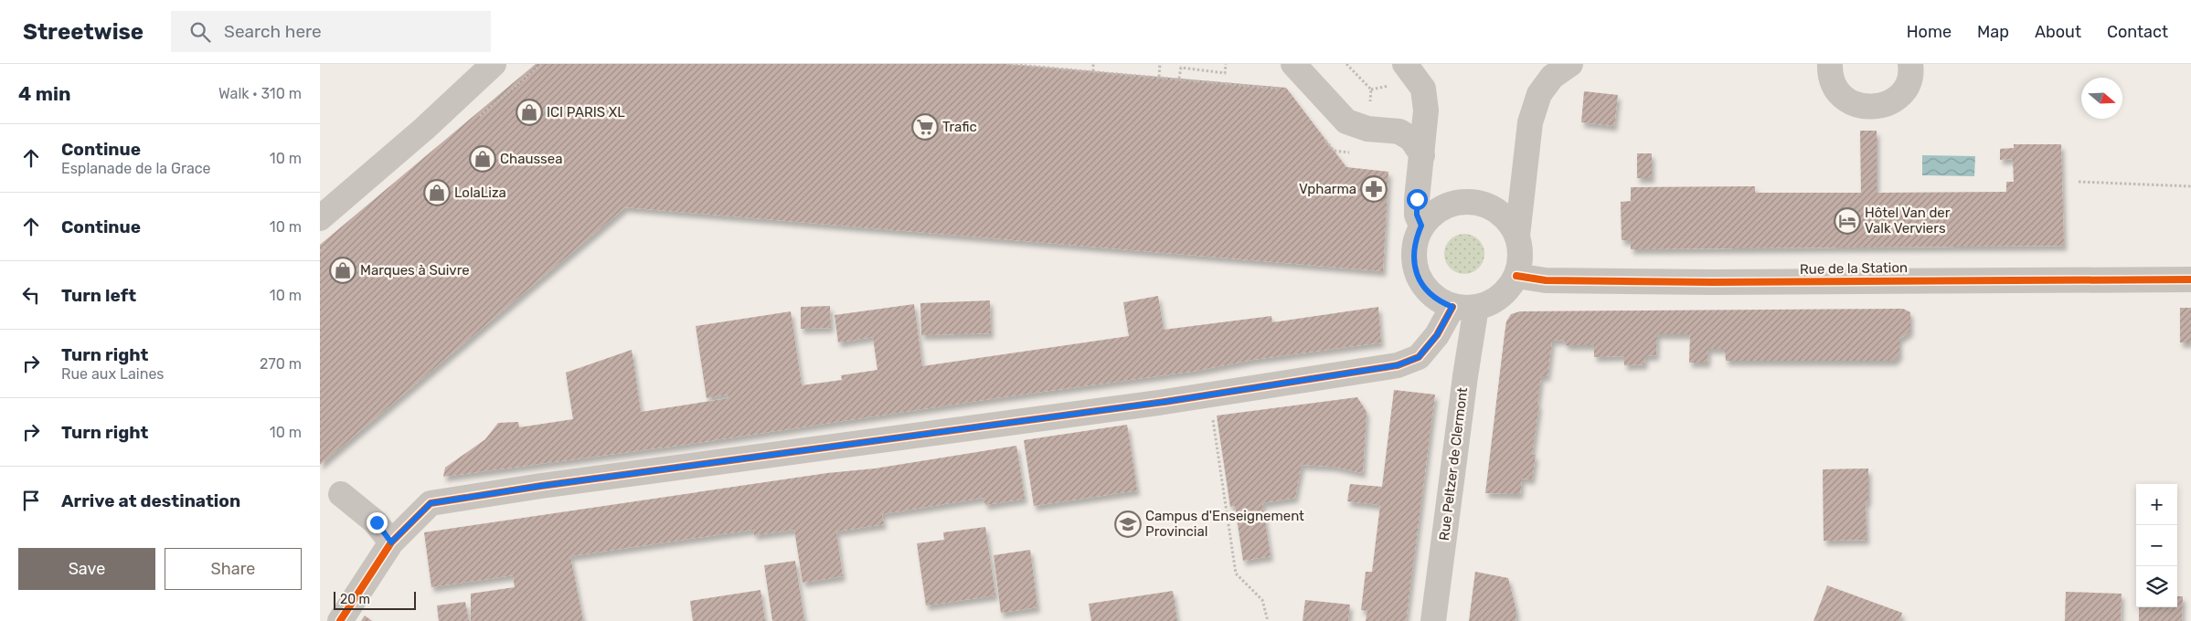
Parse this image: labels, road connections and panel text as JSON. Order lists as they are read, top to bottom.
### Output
{
  "streets": {
    "street": ["Rue de la Station", "Rue Peltzer de Clermont"]
  },
  "crossings": [
    ["Rue de la Station", "Rue Peltzer de Clermont"]
  ],
  "places": {
    "shop": [
      "ICI PARIS XL",
      "Chaussea",
      "LolaLiza",
      "Marques à Suivre"
    ],
    "supermarket": ["Trafic"],
    "pharmacy": ["Vpharma"],
    "hotel": ["Hôtel Van der Valk Verviers"],
    "school or university": ["Campus d'Enseignement Provincial"]
  },
  "scale_bar": "20 m",
  "north": "right",
  "page": {
    "header": "Streetwise",
    "search": "Search here",
    "nav": [
      "Home",
      "Map",
      "About",
      "Contact"
    ],
    "heading": ["4 min", "Walk · 310 m"],
    "list": [
      ["Continue", "Esplanade de la Grace", "10 m"],
      ["Continue", "10 m"],
      ["Turn left", "10 m"],
      ["Turn right", "Rue aux Laines", "270 m"],
      ["Turn right", "10 m"],
      "Arrive at destination"
    ],
    "map_buttons": ["+", "−"],
    "buttons": ["Save", "Share"],
    "scale": "20 m"
  }
}
